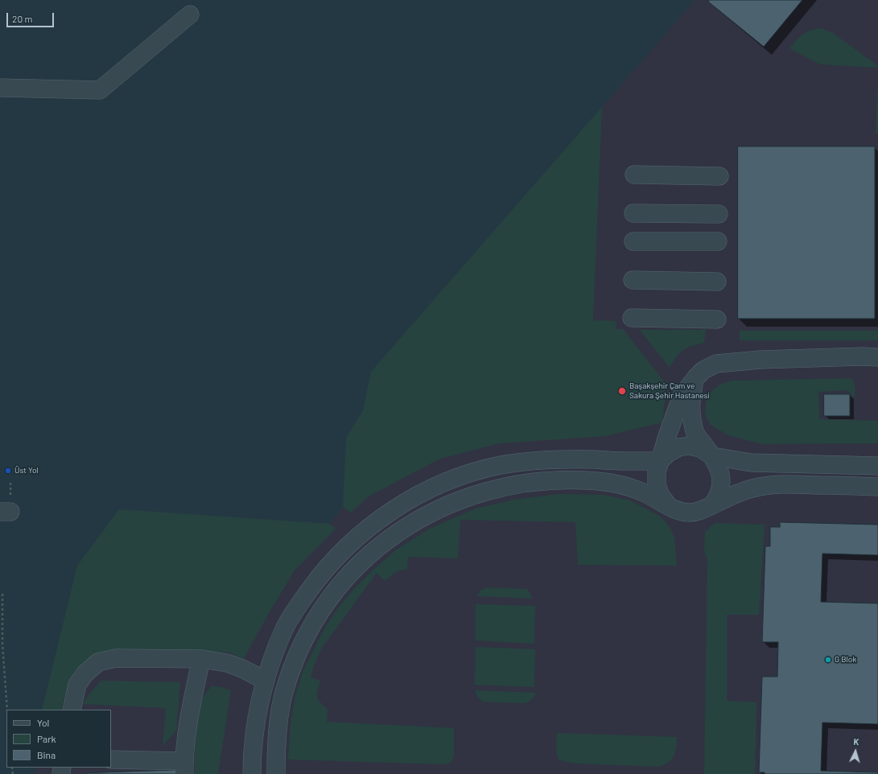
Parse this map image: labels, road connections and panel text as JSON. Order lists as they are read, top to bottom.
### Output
{
  "places": ["Başakşehir Çam ve Sakura Şehir Hastanesi", "Üst Yol", "G Blok"],
  "legend": ["Yol", "Park", "Bina"],
  "scale_bar": "20 m",
  "north": "top"
}
